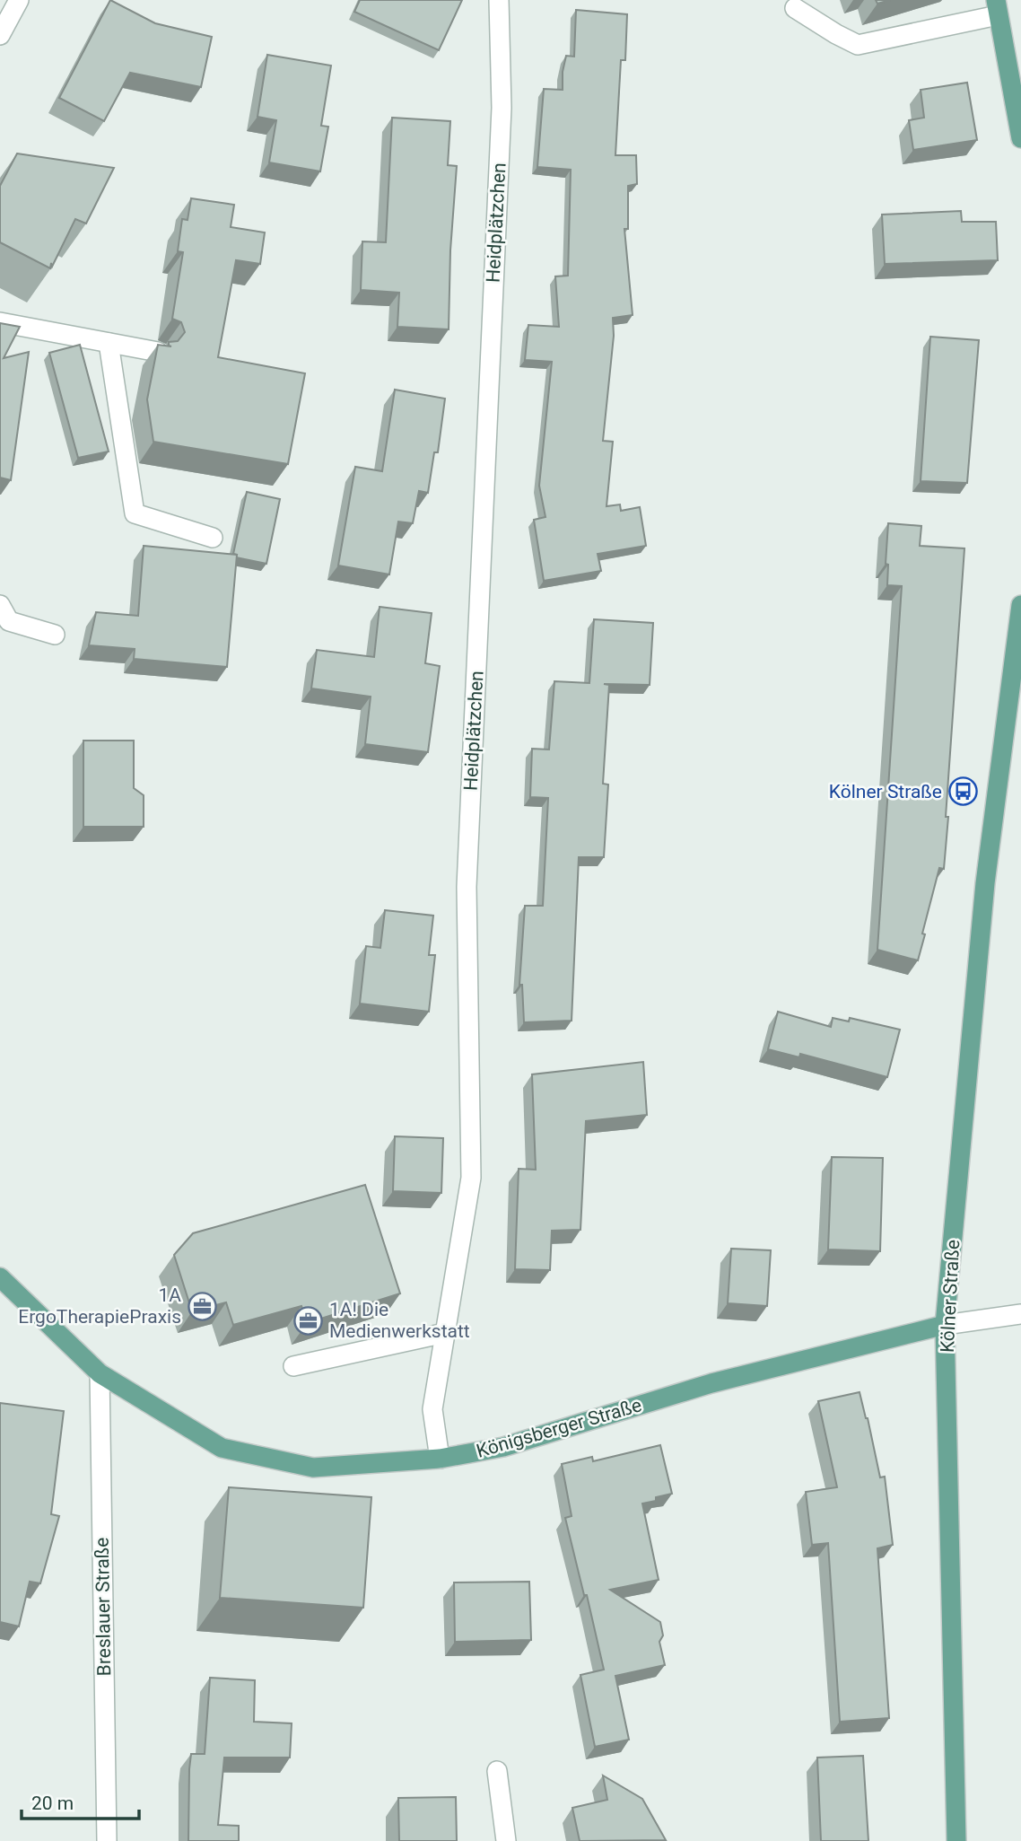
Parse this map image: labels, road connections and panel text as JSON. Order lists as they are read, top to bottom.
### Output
{
  "streets": {
    "main road": ["Kölner Straße", "Königsberger Straße"],
    "street": ["Heidplätzchen", "Breslauer Straße"]
  },
  "crossings": [
    ["Heidplätzchen", "Königsberger Straße"],
    ["Kölner Straße", "Königsberger Straße"],
    ["Königsberger Straße", "Breslauer Straße"]
  ],
  "places": {
    "bus stop": ["Kölner Straße"],
    "office": ["1A ErgoTherapiePraxis", "1A! Die Medienwerkstatt"]
  },
  "scale_bar": "20 m"
}
